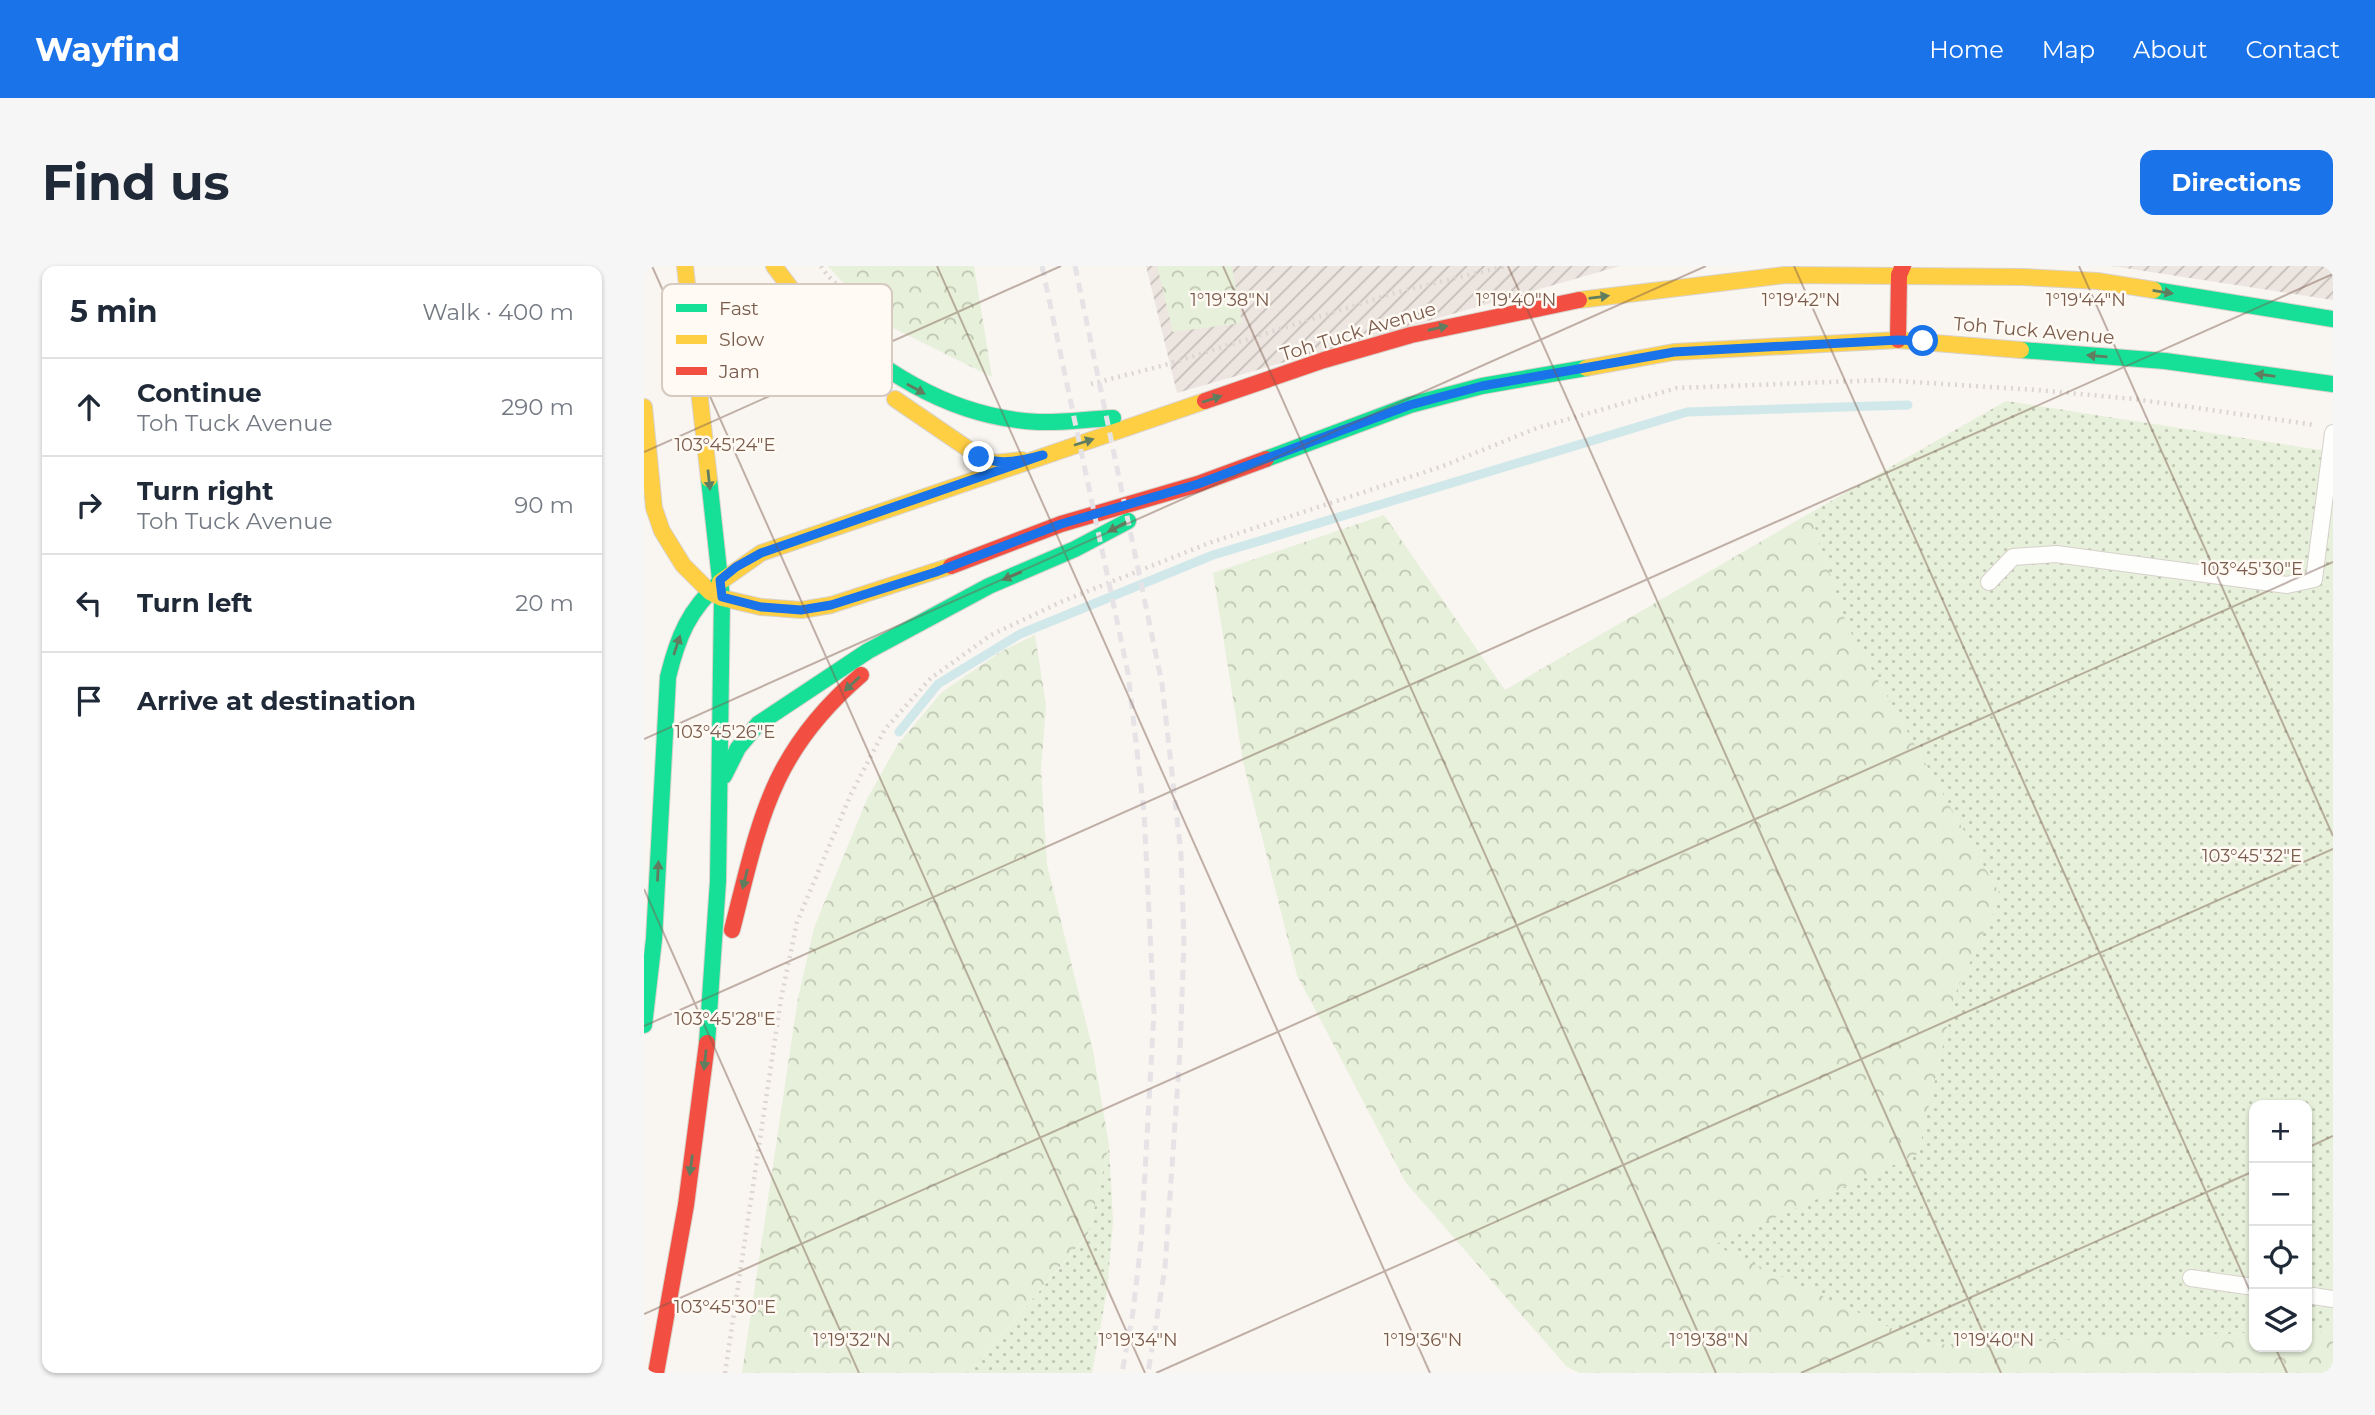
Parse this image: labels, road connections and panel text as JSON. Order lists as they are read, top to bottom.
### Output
{
  "streets": {
    "main road": ["Toh Tuck Avenue"]
  },
  "legend": ["Fast", "Slow", "Jam"],
  "page": {
    "header": "Wayfind",
    "nav": [
      "Home",
      "Map",
      "About",
      "Contact"
    ],
    "buttons": "Directions",
    "title": "Find us",
    "heading": ["5 min", "Walk · 400 m"],
    "list": [
      ["Continue", "Toh Tuck Avenue", "290 m"],
      ["Turn right", "Toh Tuck Avenue", "90 m"],
      ["Turn left", "20 m"],
      "Arrive at destination"
    ],
    "map_buttons": ["+", "−"]
  },
  "coordinates": [
    "1°19'38\"N",
    "1°19'40\"N",
    "1°19'42\"N",
    "1°19'44\"N",
    "103°45'24\"E",
    "103°45'30\"E",
    "103°45'26\"E",
    "103°45'32\"E",
    "103°45'28\"E",
    "1°19'32\"N",
    "1°19'34\"N",
    "1°19'36\"N"
  ]
}
